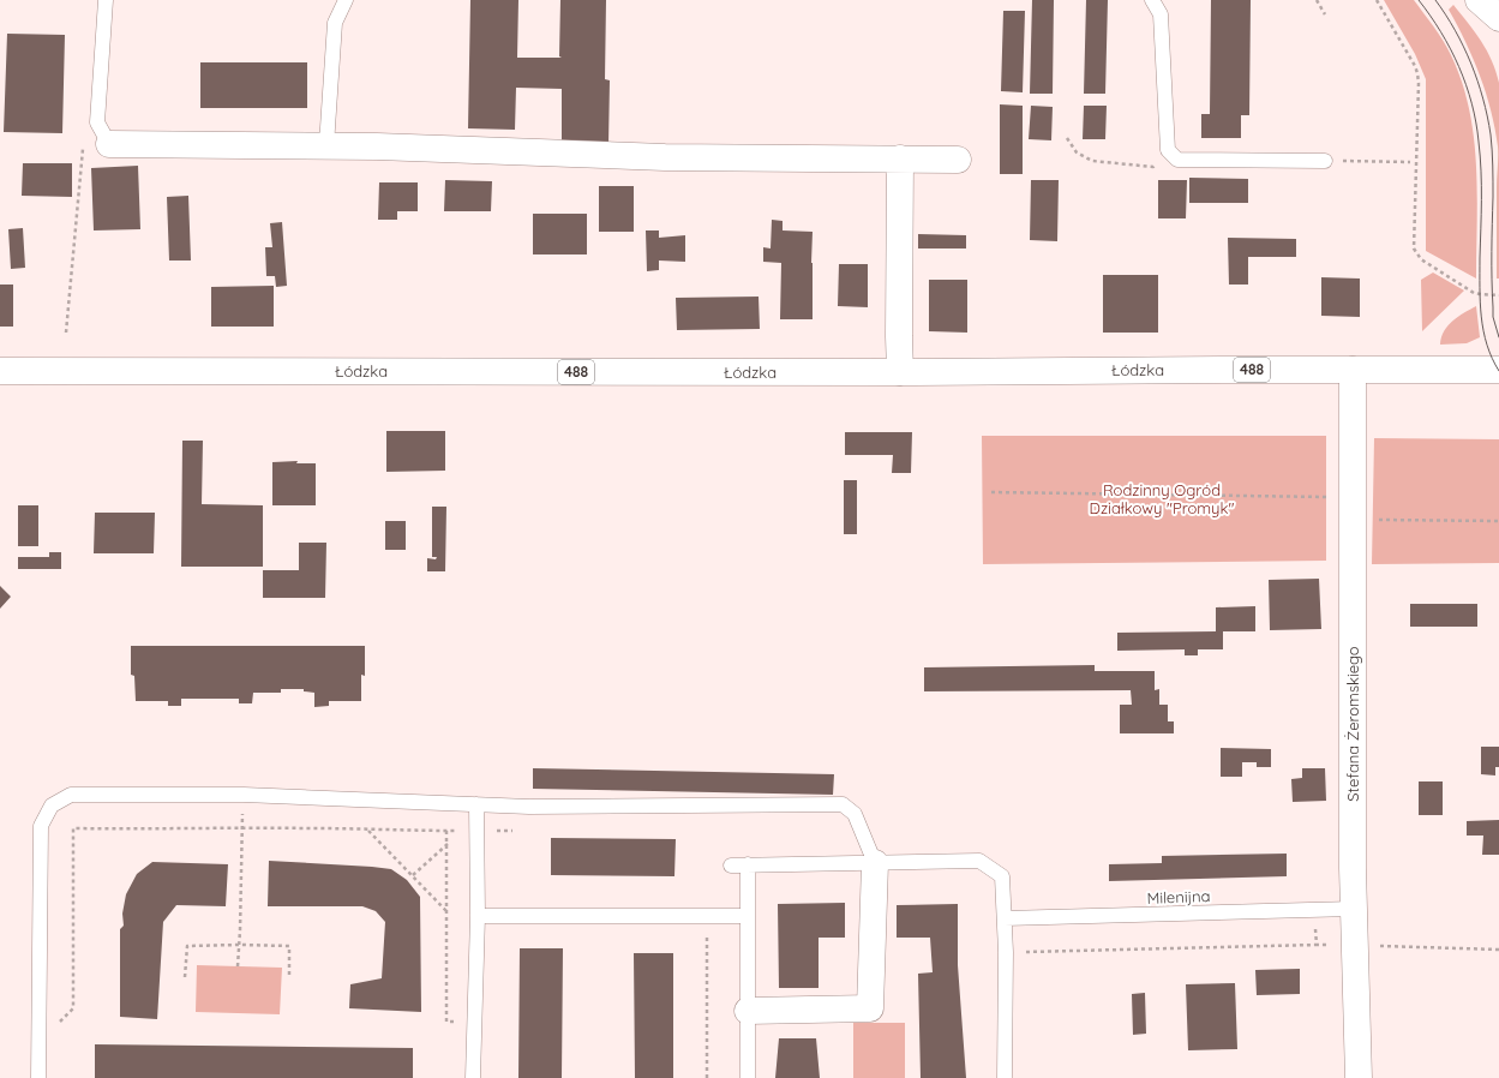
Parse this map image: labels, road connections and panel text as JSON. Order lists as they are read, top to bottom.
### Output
{
  "streets": {
    "street": ["Łódzka", "488", "Stefana Żeromskiego"],
    "lane": ["Milenijna"]
  },
  "crossings": [
    ["Łódzka", "Stefana Żeromskiego"],
    ["Stefana Żeromskiego", "Milenijna"]
  ],
  "parks": ["Rodzinny Ogród Działkowy \"Promyk\""]
}
